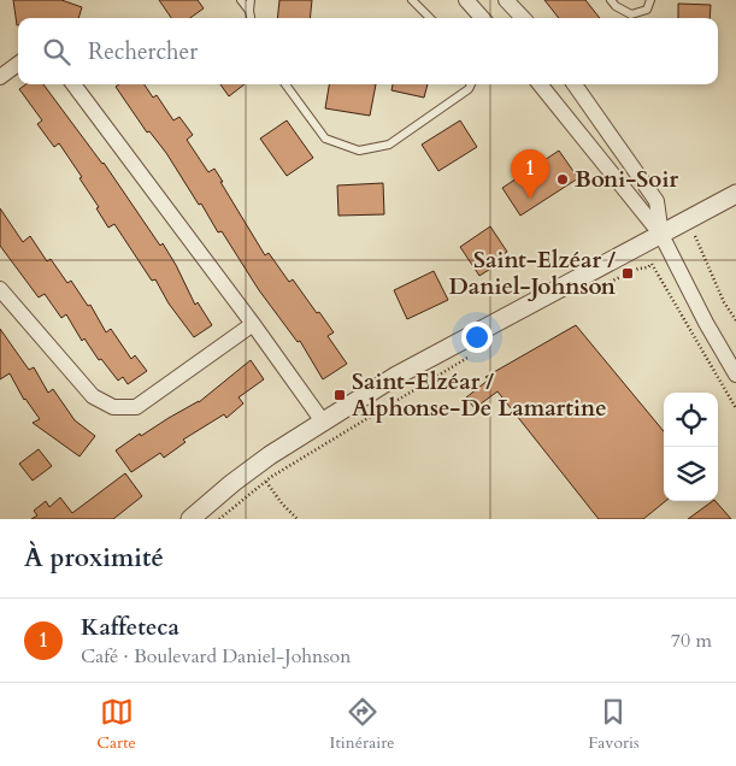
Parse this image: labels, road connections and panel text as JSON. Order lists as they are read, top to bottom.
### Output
{
  "places": {
    "other": ["Boni-Soir"],
    "transit": ["Saint-Elzéar / Daniel-Johnson", "Saint-Elzéar / Alphonse-De Lamartine"]
  },
  "page": {
    "search": "Rechercher",
    "pins": "1",
    "heading": "À proximité",
    "list": [
      {
        "mark": "1",
        "name": "Kaffeteca",
        "note": "Café · Boulevard Daniel-Johnson",
        "value": "70 m"
      }
    ],
    "nav": ["Carte", "Itinéraire", "Favoris"]
  }
}
